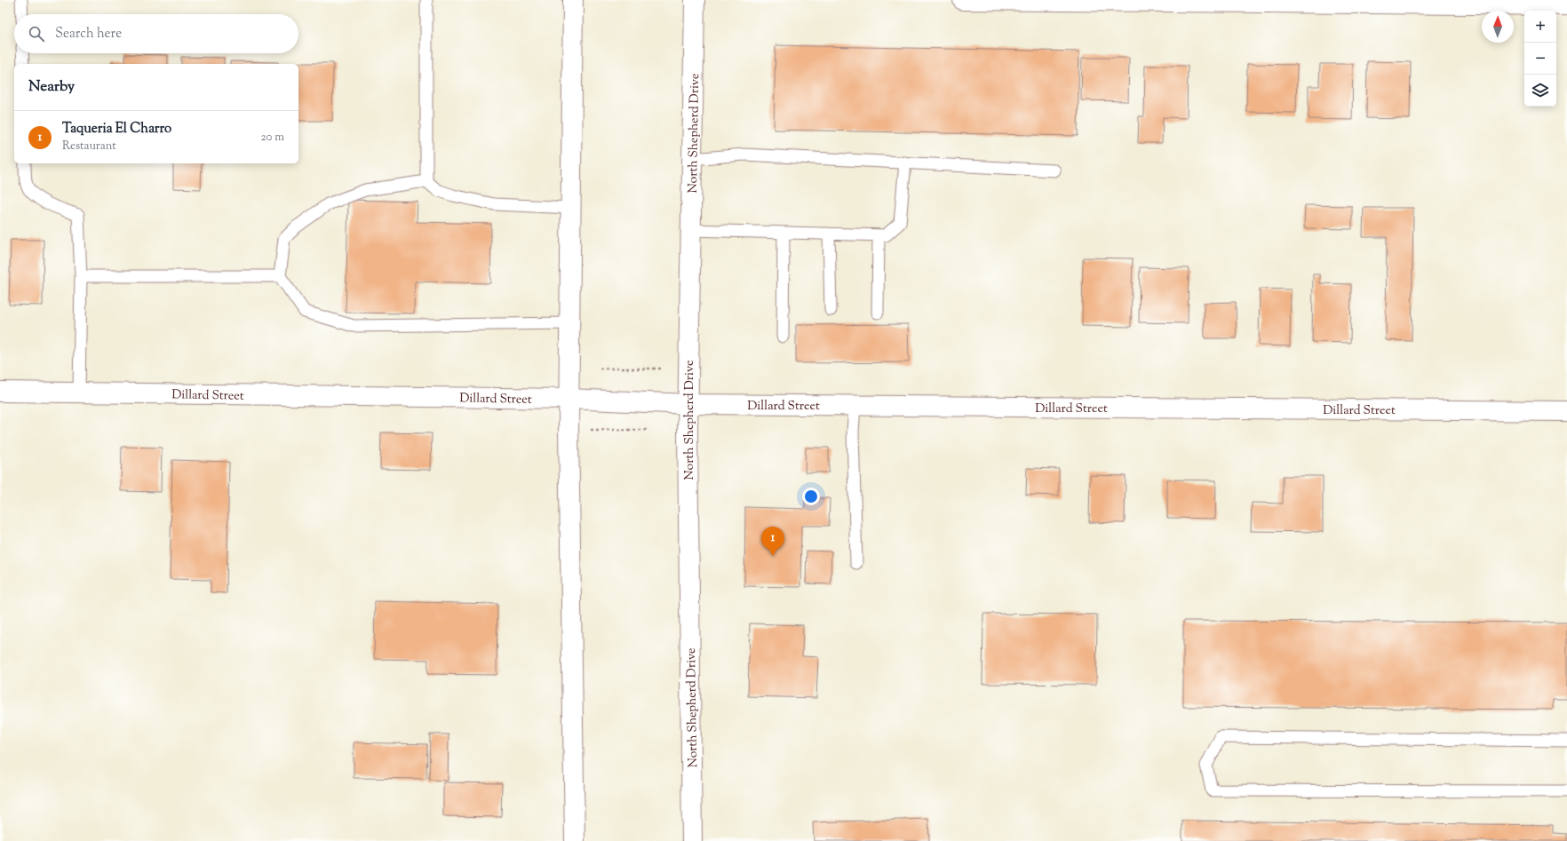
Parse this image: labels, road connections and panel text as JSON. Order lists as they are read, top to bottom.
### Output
{
  "streets": {
    "street": ["North Shepherd Drive", "Dillard Street"]
  },
  "crossings": [
    ["North Shepherd Drive", "Dillard Street"]
  ],
  "north": "top",
  "page": {
    "map_buttons": ["+", "−"],
    "search": "Search here",
    "heading": "Nearby",
    "list": [
      {
        "mark": "1",
        "name": "Taqueria El Charro",
        "note": "Restaurant",
        "value": "20 m"
      }
    ],
    "pins": "1"
  }
}
